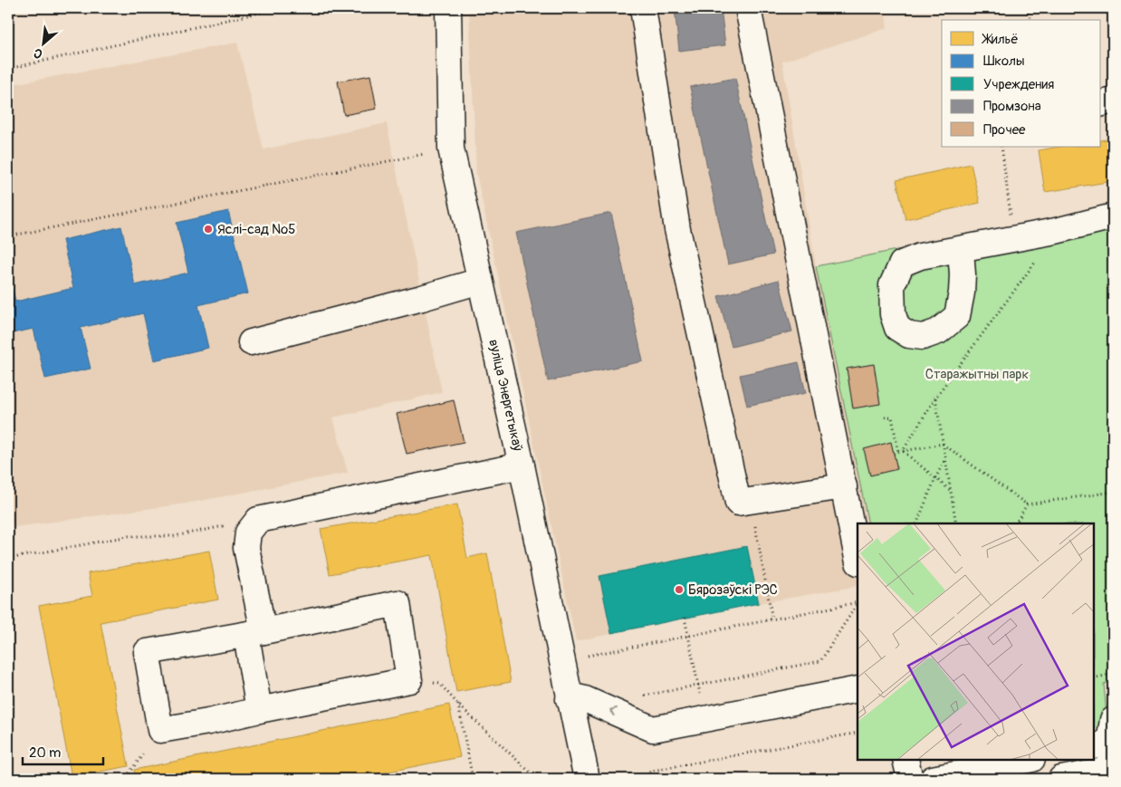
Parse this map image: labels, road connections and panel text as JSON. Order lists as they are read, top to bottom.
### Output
{
  "streets": {
    "street": ["вуліца Энергетыкаў"]
  },
  "parks": ["Старажытны парк"],
  "places": ["Яслі-сад №5", "Бярозаўскі РЭС"],
  "legend": [
    "Жильё",
    "Школы",
    "Учреждения",
    "Промзона",
    "Прочее"
  ],
  "scale_bar": "20 m",
  "north": "bottom left"
}
